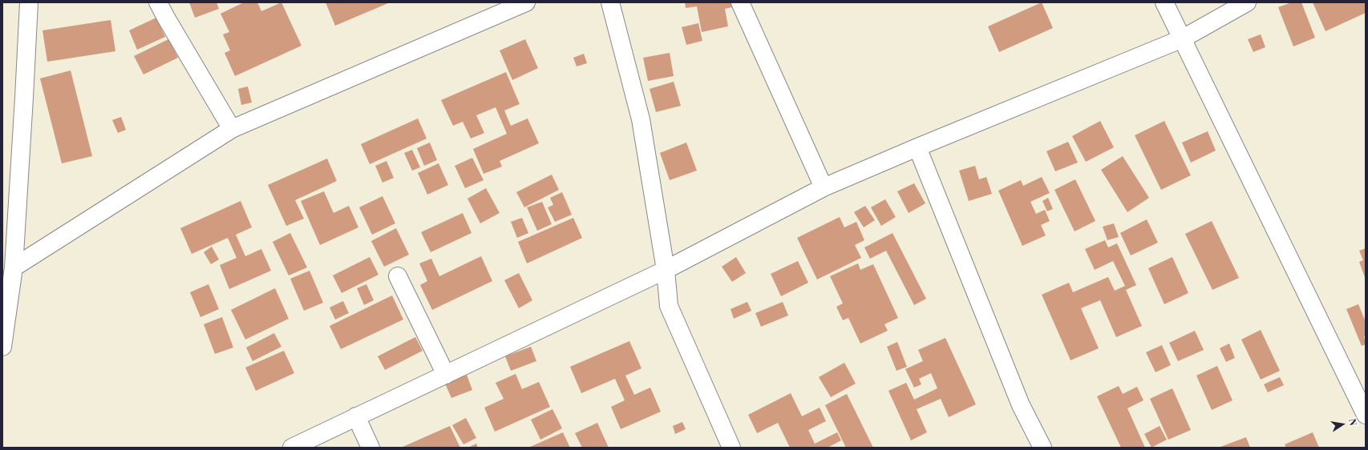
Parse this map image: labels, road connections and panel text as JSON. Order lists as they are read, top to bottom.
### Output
{
  "north": "right"
}
